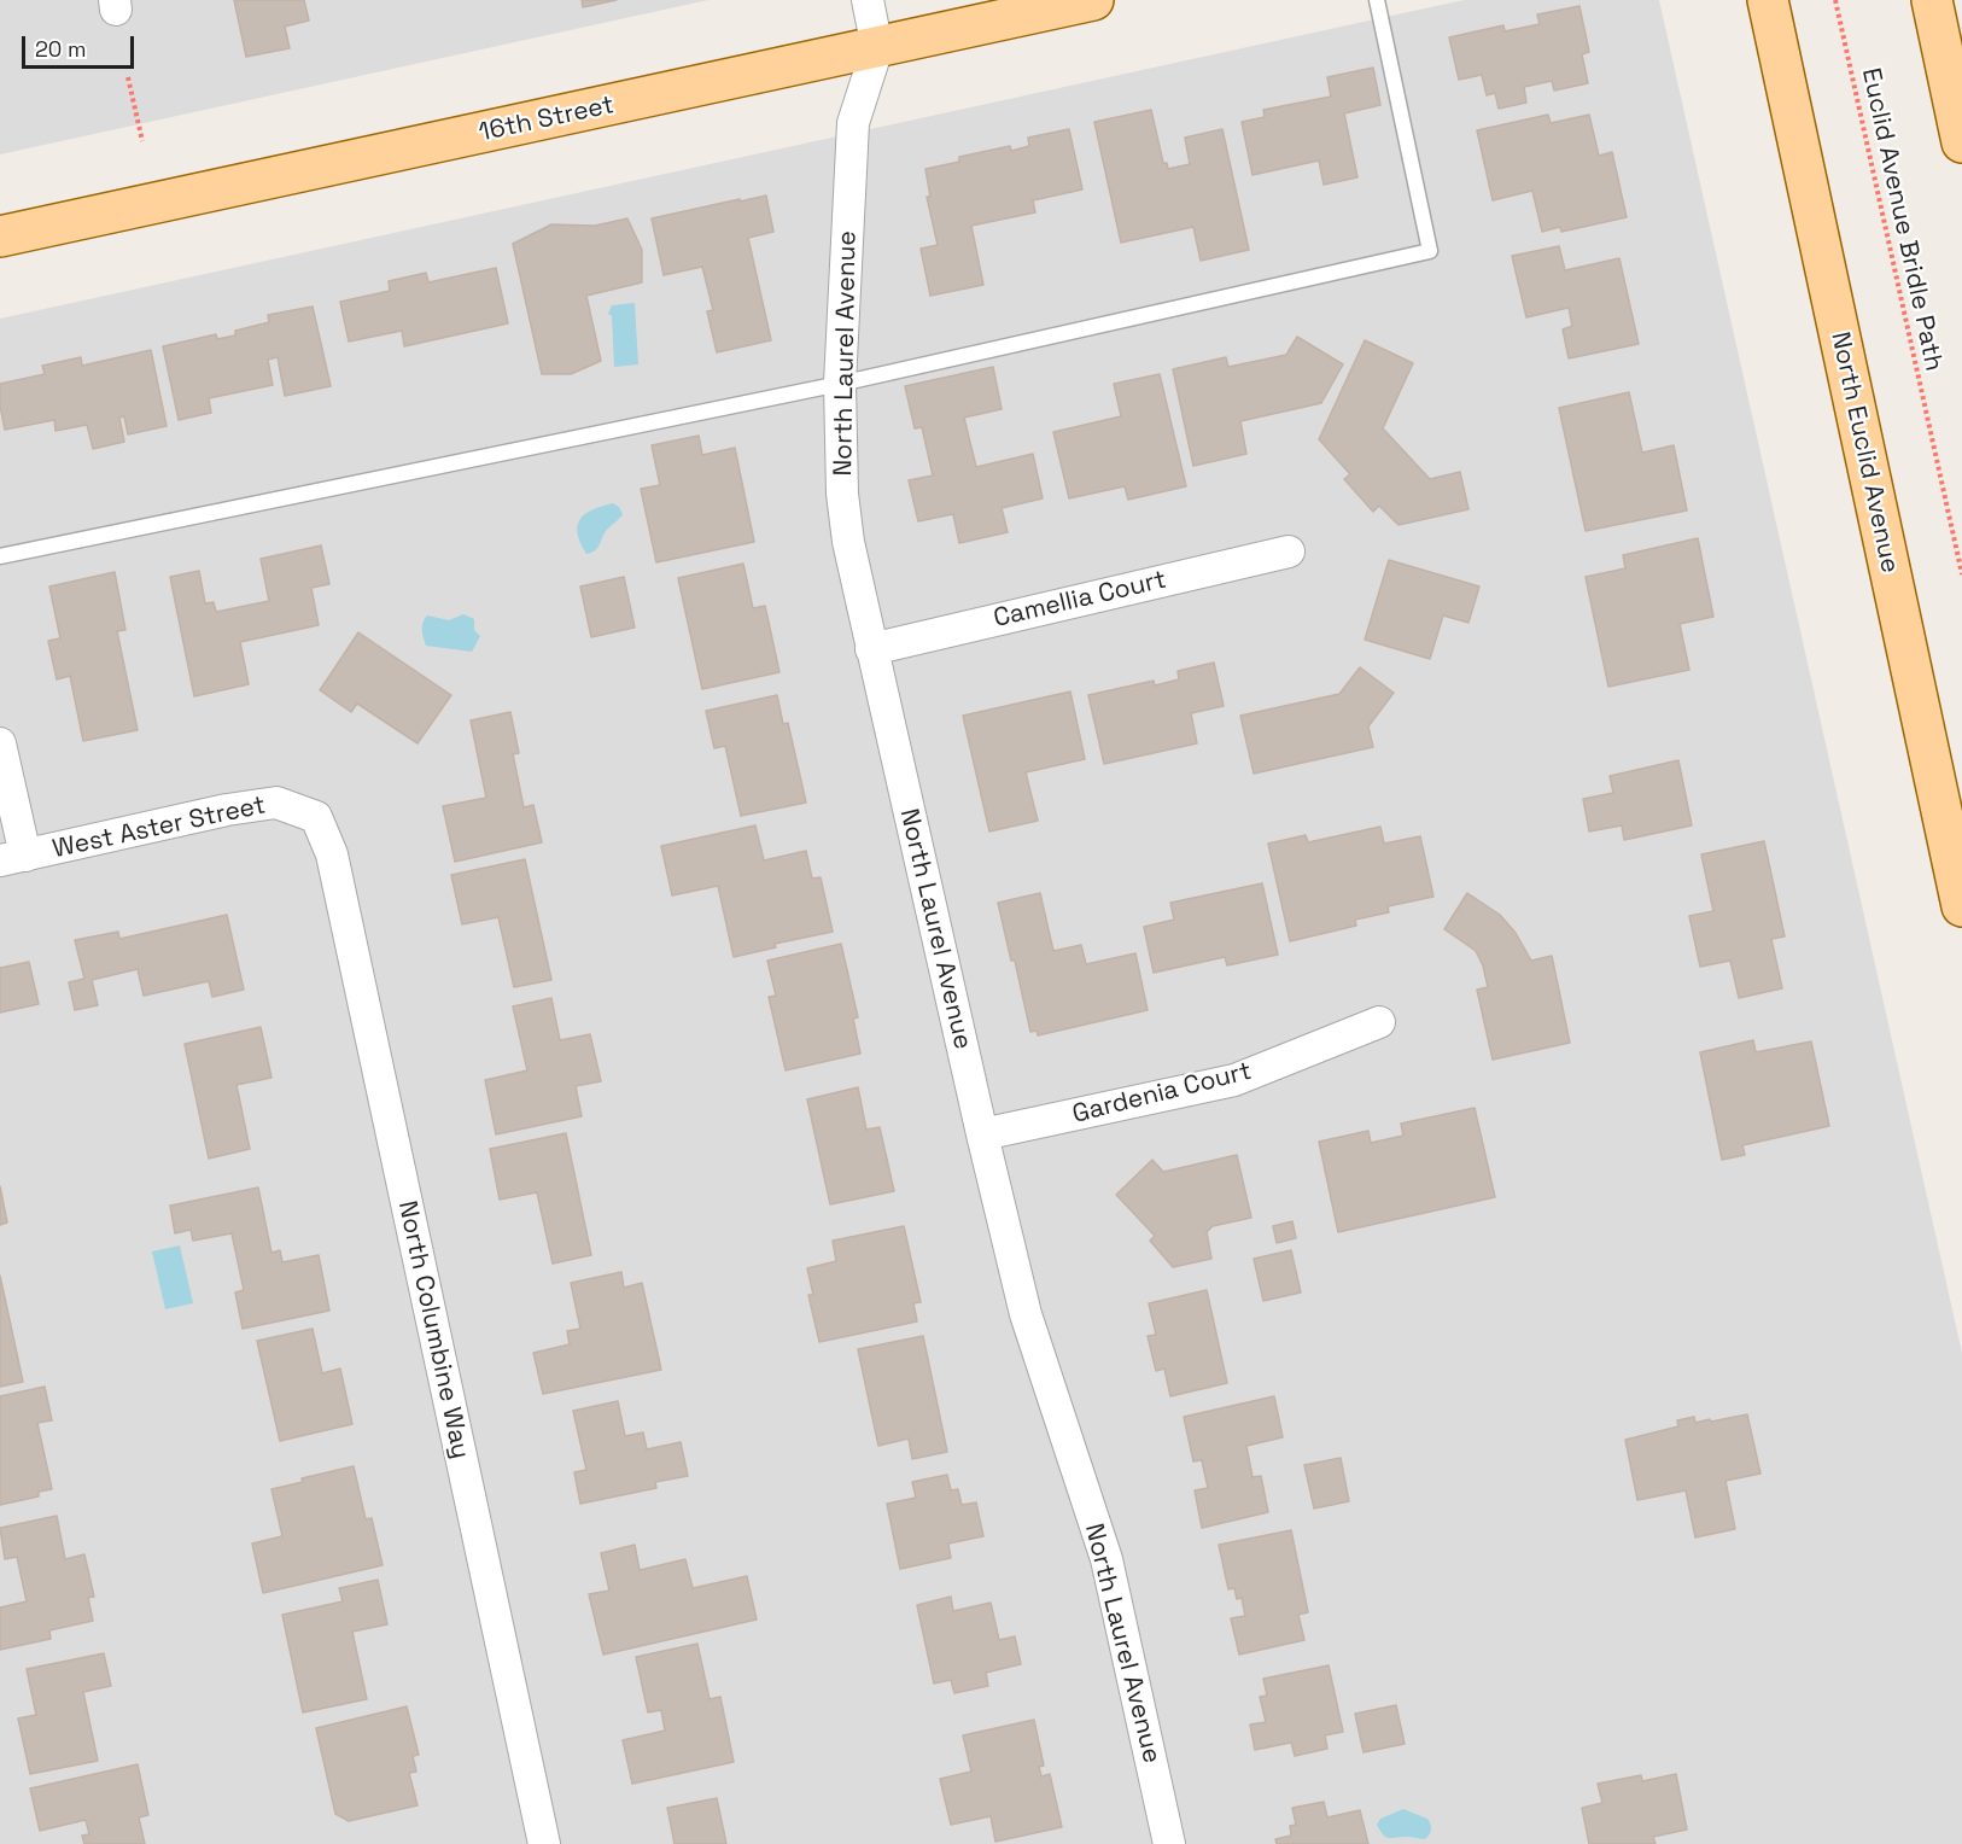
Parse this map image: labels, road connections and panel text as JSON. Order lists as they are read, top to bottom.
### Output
{
  "streets": {
    "main road": ["16th Street", "North Euclid Avenue"],
    "street": [
      "North Laurel Avenue",
      "Camellia Court",
      "West Aster Street",
      "Gardenia Court",
      "North Columbine Way"
    ],
    "path": ["Euclid Avenue Bridle Path"]
  },
  "crossings": [
    ["16th Street", "North Laurel Avenue"],
    ["North Laurel Avenue", "Camellia Court"],
    ["North Laurel Avenue", "Gardenia Court"],
    ["West Aster Street", "North Columbine Way"]
  ],
  "scale_bar": "20 m"
}
